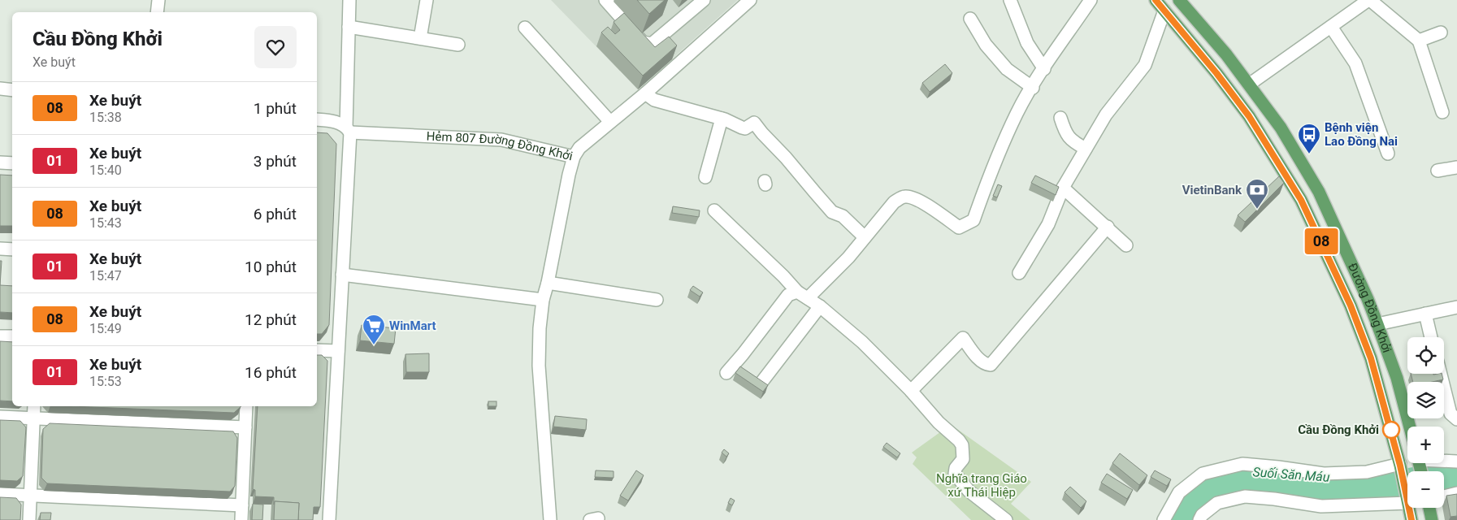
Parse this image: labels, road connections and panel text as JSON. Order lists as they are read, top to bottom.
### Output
{
  "streets": {
    "main road": ["Đường Đồng Khởi"],
    "street": ["Hẻm 807 Đường Đồng Khởi"]
  },
  "water": ["Suối Săn Máu"],
  "parks": ["Nghĩa trang Giáo xứ Thái Hiệp"],
  "places": {
    "bus stop": ["Bệnh viện Lao Đồng Nai"],
    "bank": ["VietinBank"],
    "supermarket": ["WinMart"],
    "other": ["Cầu Đồng Khởi"]
  },
  "lines": ["bus line 08"],
  "page": {
    "on_map": "08",
    "heading": ["Cầu Đồng Khởi", "Xe buýt"],
    "list": [
      {
        "mark": "08",
        "name": "Xe buýt",
        "note": "15:38",
        "value": "1 phút"
      },
      {
        "mark": "01",
        "name": "Xe buýt",
        "note": "15:40",
        "value": "3 phút"
      },
      {
        "mark": "08",
        "name": "Xe buýt",
        "note": "15:43",
        "value": "6 phút"
      },
      {
        "mark": "01",
        "name": "Xe buýt",
        "note": "15:47",
        "value": "10 phút"
      },
      {
        "mark": "08",
        "name": "Xe buýt",
        "note": "15:49",
        "value": "12 phút"
      },
      {
        "mark": "01",
        "name": "Xe buýt",
        "note": "15:53",
        "value": "16 phút"
      }
    ],
    "map_buttons": ["+", "−"]
  }
}
